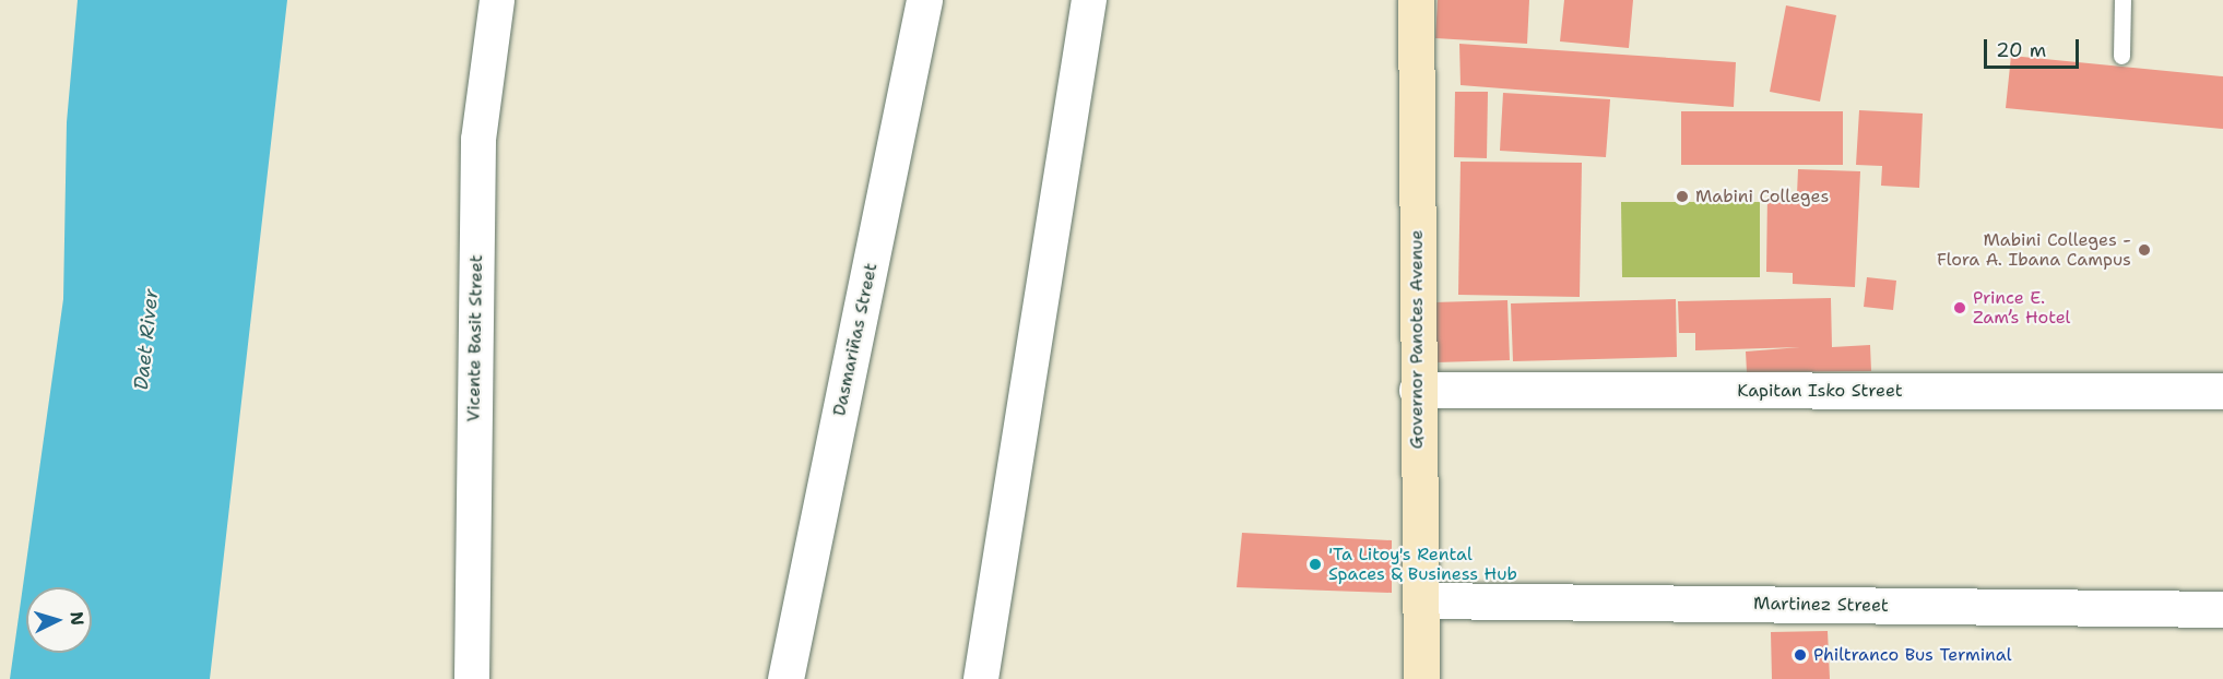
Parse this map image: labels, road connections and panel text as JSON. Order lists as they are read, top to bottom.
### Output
{
  "streets": {
    "main road": ["Governor Panotes Avenue"],
    "street": [
      "Vicente Basit Street",
      "Dasmariñas Street",
      "Kapitan Isko Street",
      "Martinez Street"
    ]
  },
  "crossings": [
    ["Governor Panotes Avenue", "Kapitan Isko Street"],
    ["Governor Panotes Avenue", "Martinez Street"]
  ],
  "water": ["Daet River"],
  "places": [
    "Mabini Colleges",
    "Mabini Colleges - Flora A. Ibana Campus",
    "Prince E. Zam’s Hotel",
    "'Ta Litoy's Rental Spaces & Business Hub",
    "Philtranco Bus Terminal"
  ],
  "scale_bar": "20 m",
  "north": "right"
}
